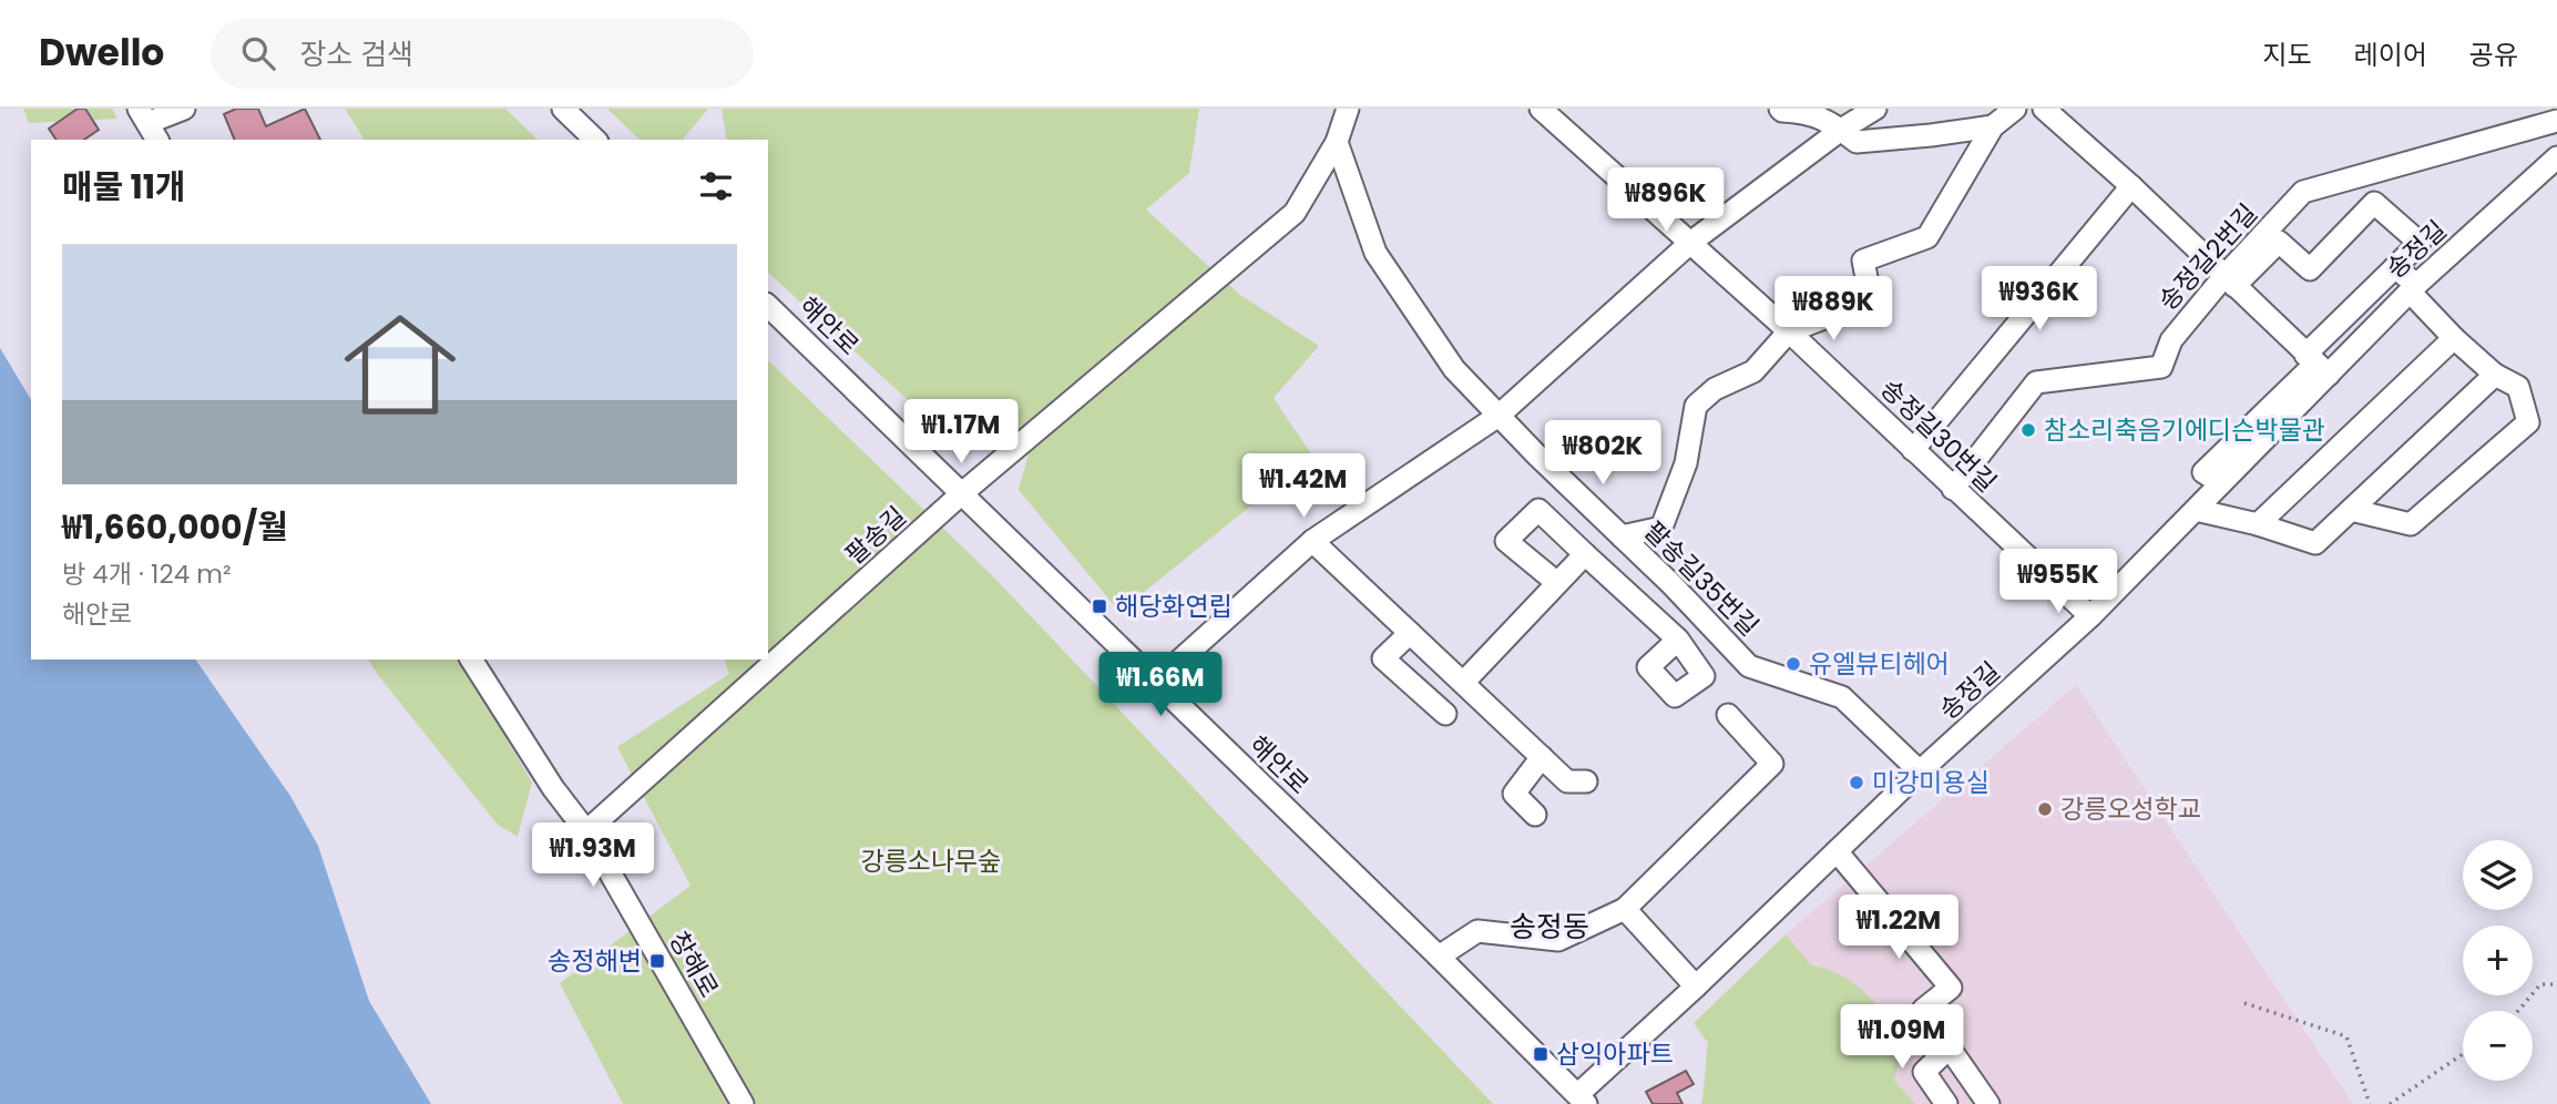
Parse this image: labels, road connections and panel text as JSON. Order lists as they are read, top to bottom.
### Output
{
  "streets": {
    "street": [
      "송정길",
      "송정길2번길",
      "해안로",
      "송정길30번길",
      "팔송길",
      "팔송길35번길",
      "창해로"
    ]
  },
  "crossings": [
    ["송정길", "해안로"],
    ["송정길", "송정길30번길"],
    ["송정길", "팔송길35번길"],
    ["송정길2번길", "송정길30번길"],
    ["해안로", "팔송길"],
    ["팔송길", "팔송길35번길"],
    ["팔송길", "창해로"]
  ],
  "districts": ["송정동"],
  "parks": ["강릉소나무숲"],
  "places": {
    "other": [
      "참소리축음기에디슨박물관",
      "유엘뷰티헤어",
      "미강미용실",
      "강릉오성학교"
    ],
    "transit": ["해당화연립", "송정해변", "삼익아파트"]
  },
  "page": {
    "header": "Dwello",
    "search": "장소 검색",
    "nav": ["지도", "레이어", "공유"],
    "heading": "매물 11개",
    "price": [
      "₩896K",
      "₩936K",
      "₩889K",
      "₩1.17M",
      "₩802K",
      "₩1.42M",
      "₩955K",
      "₩1.66M",
      "₩1.93M",
      "₩1.22M",
      "₩1.09M"
    ],
    "list": [
      {
        "name": "₩1,660,000/월",
        "note": "방 4개 · 124 m² · 해안로"
      }
    ],
    "map_buttons": ["+", "−"]
  }
}
